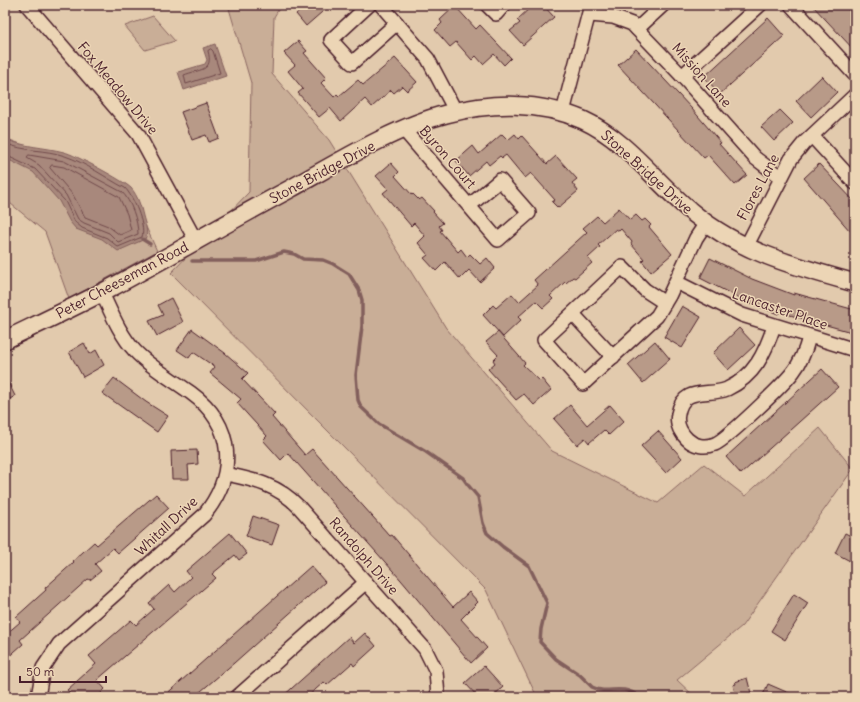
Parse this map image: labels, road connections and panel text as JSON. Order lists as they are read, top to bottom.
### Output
{
  "streets": {
    "street": [
      "Mission Lane",
      "Fox Meadow Drive",
      "Byron Court",
      "Stone Bridge Drive",
      "Flores Lane",
      "Peter Cheeseman Road",
      "Lancaster Place",
      "Whitall Drive",
      "Randolph Drive"
    ]
  },
  "crossings": [
    ["Mission Lane", "Flores Lane"],
    ["Fox Meadow Drive", "Peter Cheeseman Road"],
    ["Byron Court", "Stone Bridge Drive"],
    ["Stone Bridge Drive", "Flores Lane"],
    ["Stone Bridge Drive", "Peter Cheeseman Road"],
    ["Peter Cheeseman Road", "Whitall Drive"],
    ["Whitall Drive", "Randolph Drive"]
  ],
  "scale_bar": "50 m"
}
